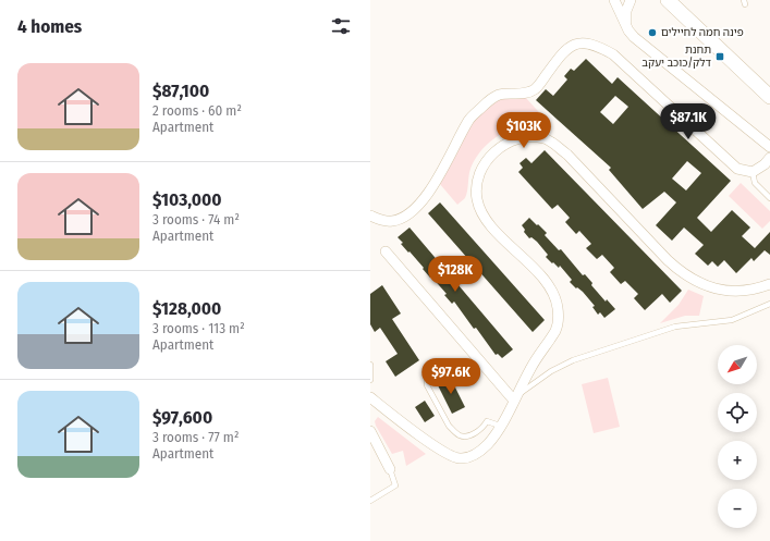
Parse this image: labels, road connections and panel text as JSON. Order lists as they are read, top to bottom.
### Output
{
  "places": {
    "other": ["פינה חמה לחיילים"],
    "transit": ["תחנת דלק/כוכב יעקב"]
  },
  "north": "bottom left",
  "page": {
    "heading": "4 homes",
    "list": [
      {
        "name": "$87,100",
        "note": "2 rooms · 60 m² · Apartment"
      },
      {
        "name": "$103,000",
        "note": "3 rooms · 74 m² · Apartment"
      },
      {
        "name": "$128,000",
        "note": "3 rooms · 113 m² · Apartment"
      },
      {
        "name": "$97,600",
        "note": "3 rooms · 77 m² · Apartment"
      }
    ],
    "price": [
      "$87.1K",
      "$103K",
      "$128K",
      "$97.6K"
    ],
    "map_buttons": ["+", "−"]
  }
}
